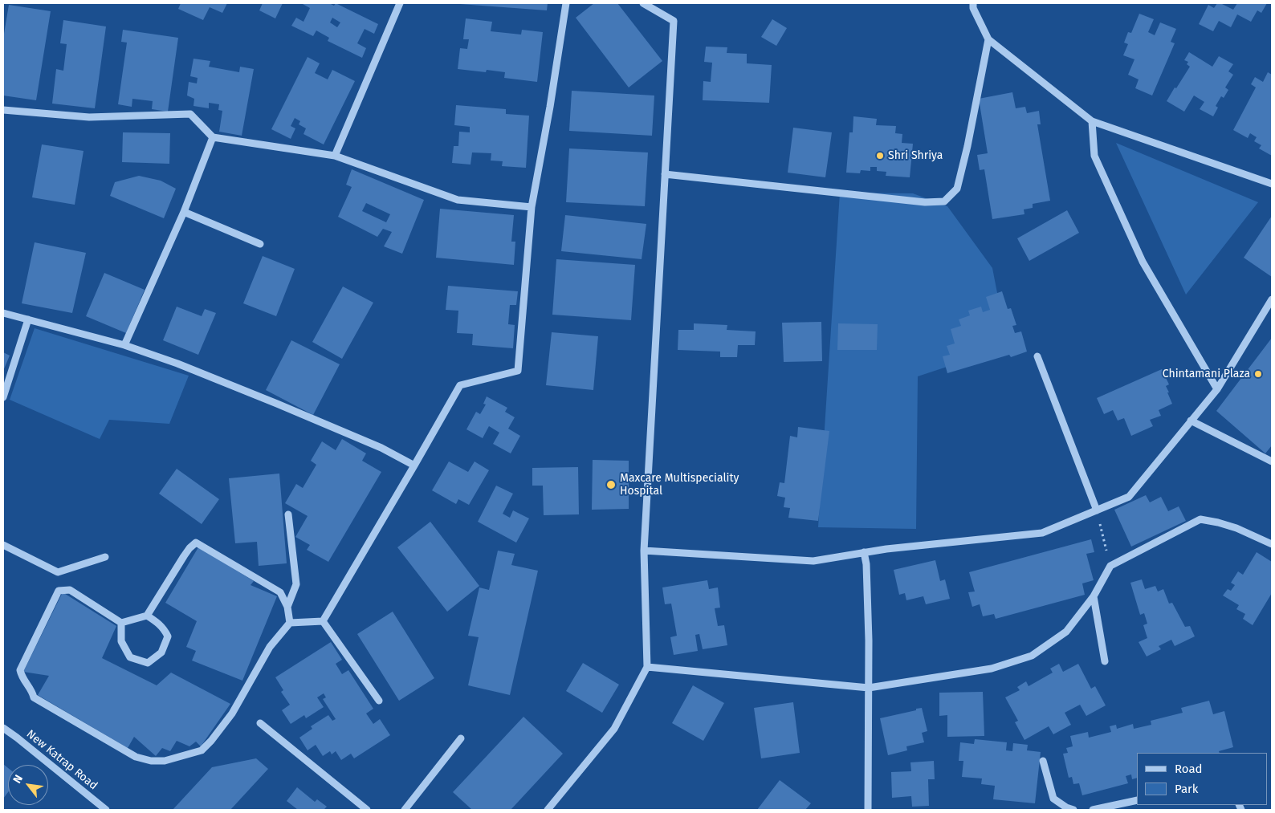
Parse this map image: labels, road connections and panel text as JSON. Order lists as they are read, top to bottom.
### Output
{
  "streets": {
    "street": ["New Katrap Road"]
  },
  "places": ["Shri Shriya", "Chintamani Plaza", "Maxcare Multispeciality Hospital"],
  "legend": ["Road", "Park"],
  "north": "top left"
}
